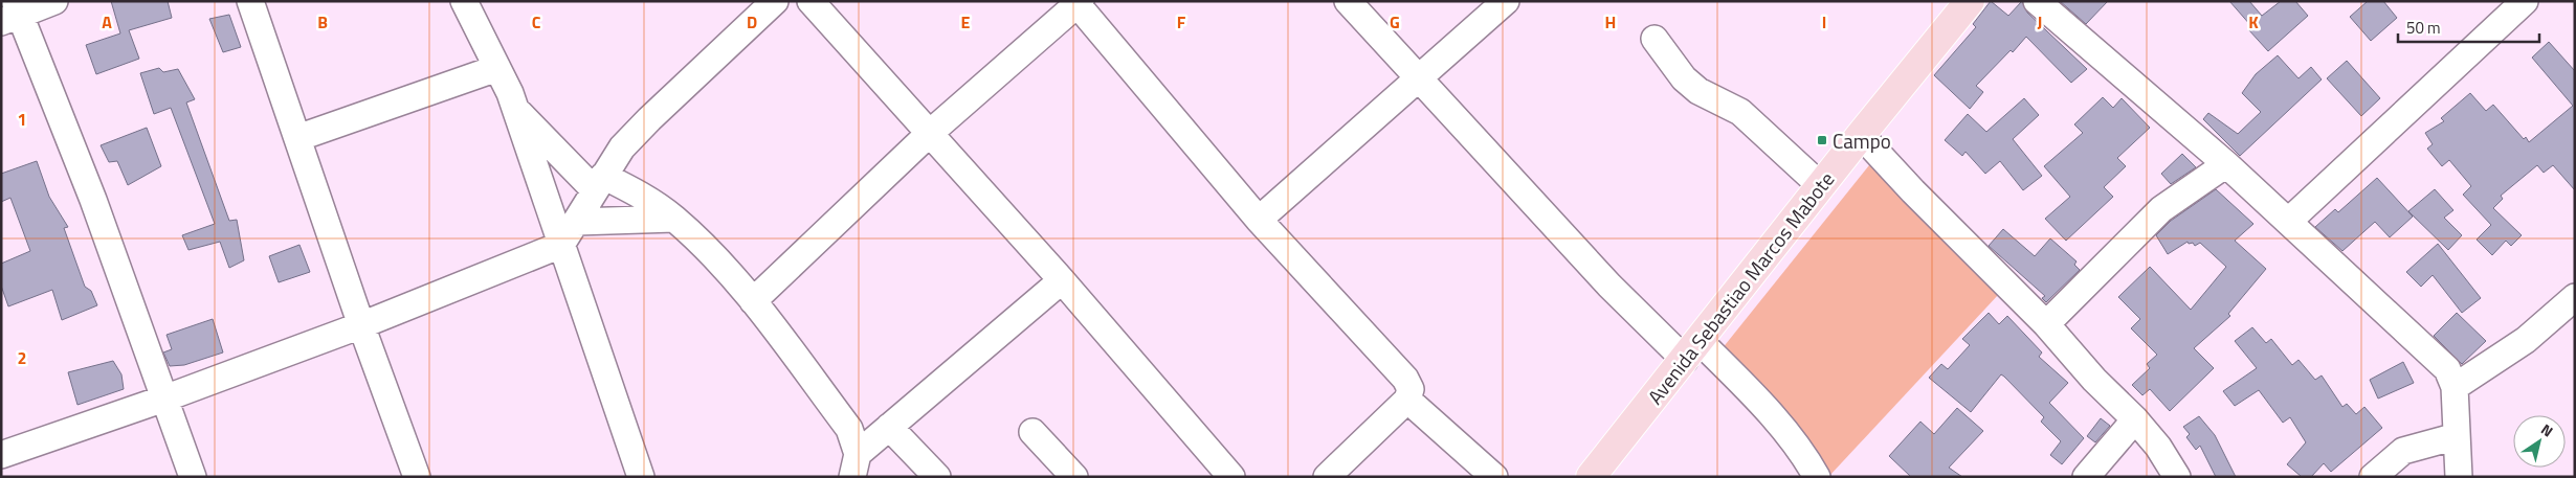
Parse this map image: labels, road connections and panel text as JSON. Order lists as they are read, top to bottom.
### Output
{
  "streets": {
    "main road": ["Avenida Sebastiao Marcos Mabote"]
  },
  "places": {
    "transit": ["Campo"]
  },
  "scale_bar": "50 m",
  "north": "top right",
  "grid": {
    "columns": [
      "A",
      "B",
      "C",
      "D",
      "E",
      "F",
      "G",
      "H",
      "I",
      "J",
      "K"
    ],
    "rows": ["1", "2"]
  }
}
